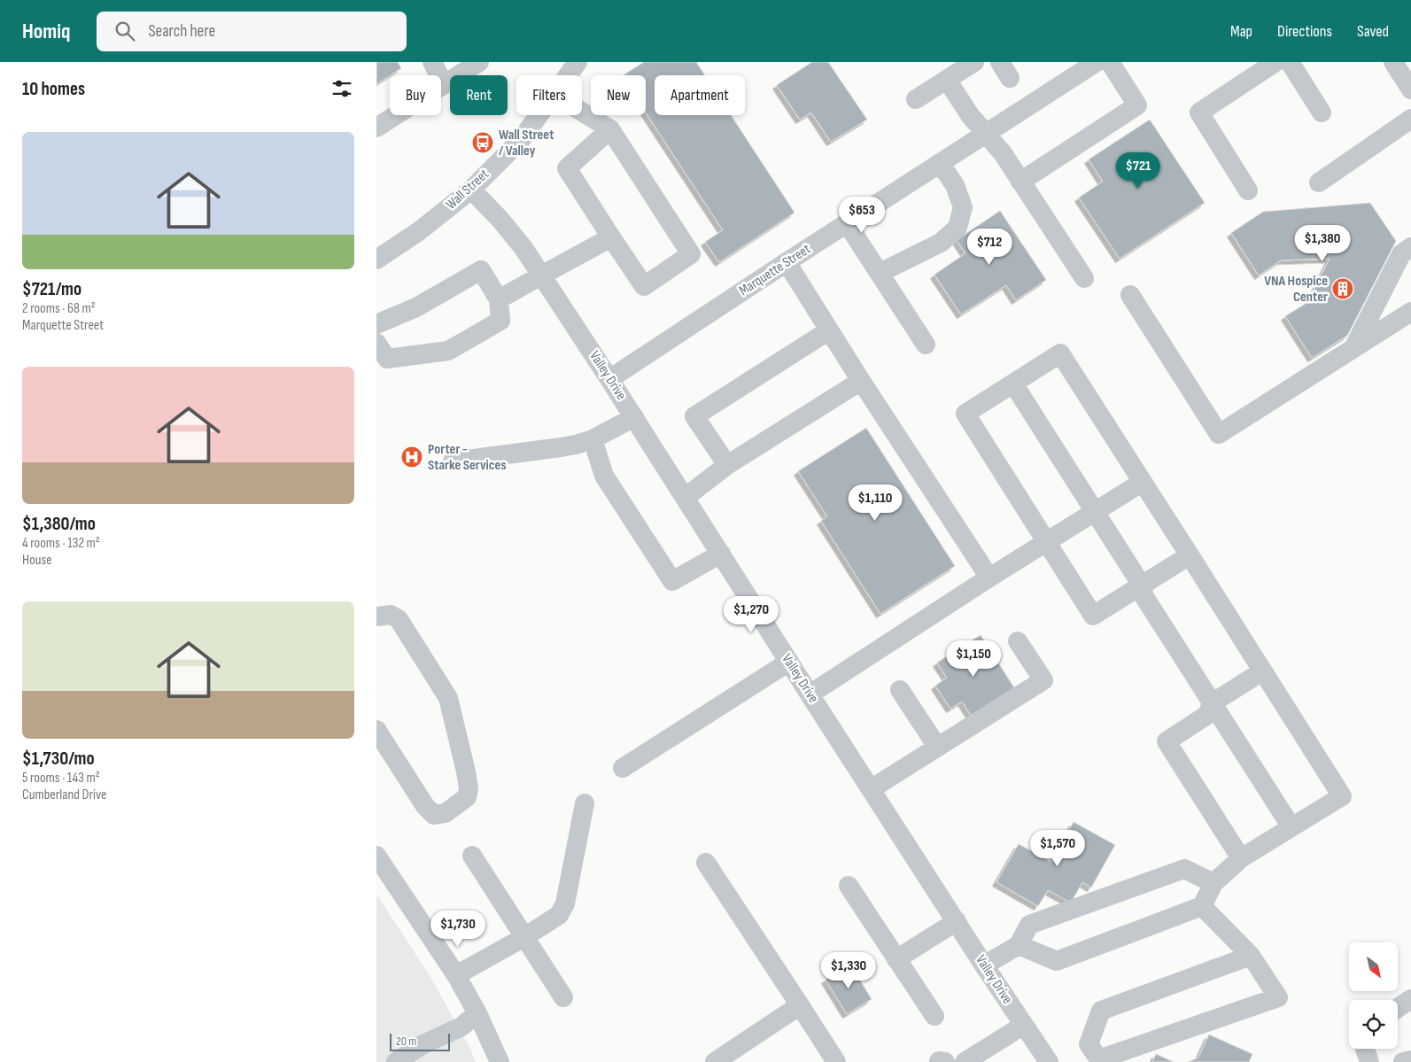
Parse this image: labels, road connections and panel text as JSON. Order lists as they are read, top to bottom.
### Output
{
  "streets": {
    "street": ["Wall Street", "Marquette Street", "Valley Drive"]
  },
  "crossings": [
    ["Wall Street", "Valley Drive"],
    ["Marquette Street", "Valley Drive"]
  ],
  "places": {
    "bus stop": ["Wall Street / Valley"],
    "building": ["VNA Hospice Center"],
    "hospital": ["Porter - Starke Services"]
  },
  "scale_bar": "20 m",
  "north": "bottom right",
  "page": {
    "header": "Homiq",
    "search": "Search here",
    "nav": ["Map", "Directions", "Saved"],
    "heading": "10 homes",
    "chip": [
      "Buy",
      "Rent",
      "Filters",
      "New",
      "Apartment"
    ],
    "list": [
      {
        "name": "$721/mo",
        "note": "2 rooms · 68 m² · Marquette Street"
      },
      {
        "name": "$1,380/mo",
        "note": "4 rooms · 132 m² · House"
      },
      {
        "name": "$1,730/mo",
        "note": "5 rooms · 143 m² · Cumberland Drive"
      }
    ],
    "price": [
      "$721",
      "$653",
      "$1,380",
      "$712",
      "$1,110",
      "$1,270",
      "$1,150",
      "$1,570",
      "$1,730",
      "$1,330"
    ],
    "scale": "20 m"
  }
}
